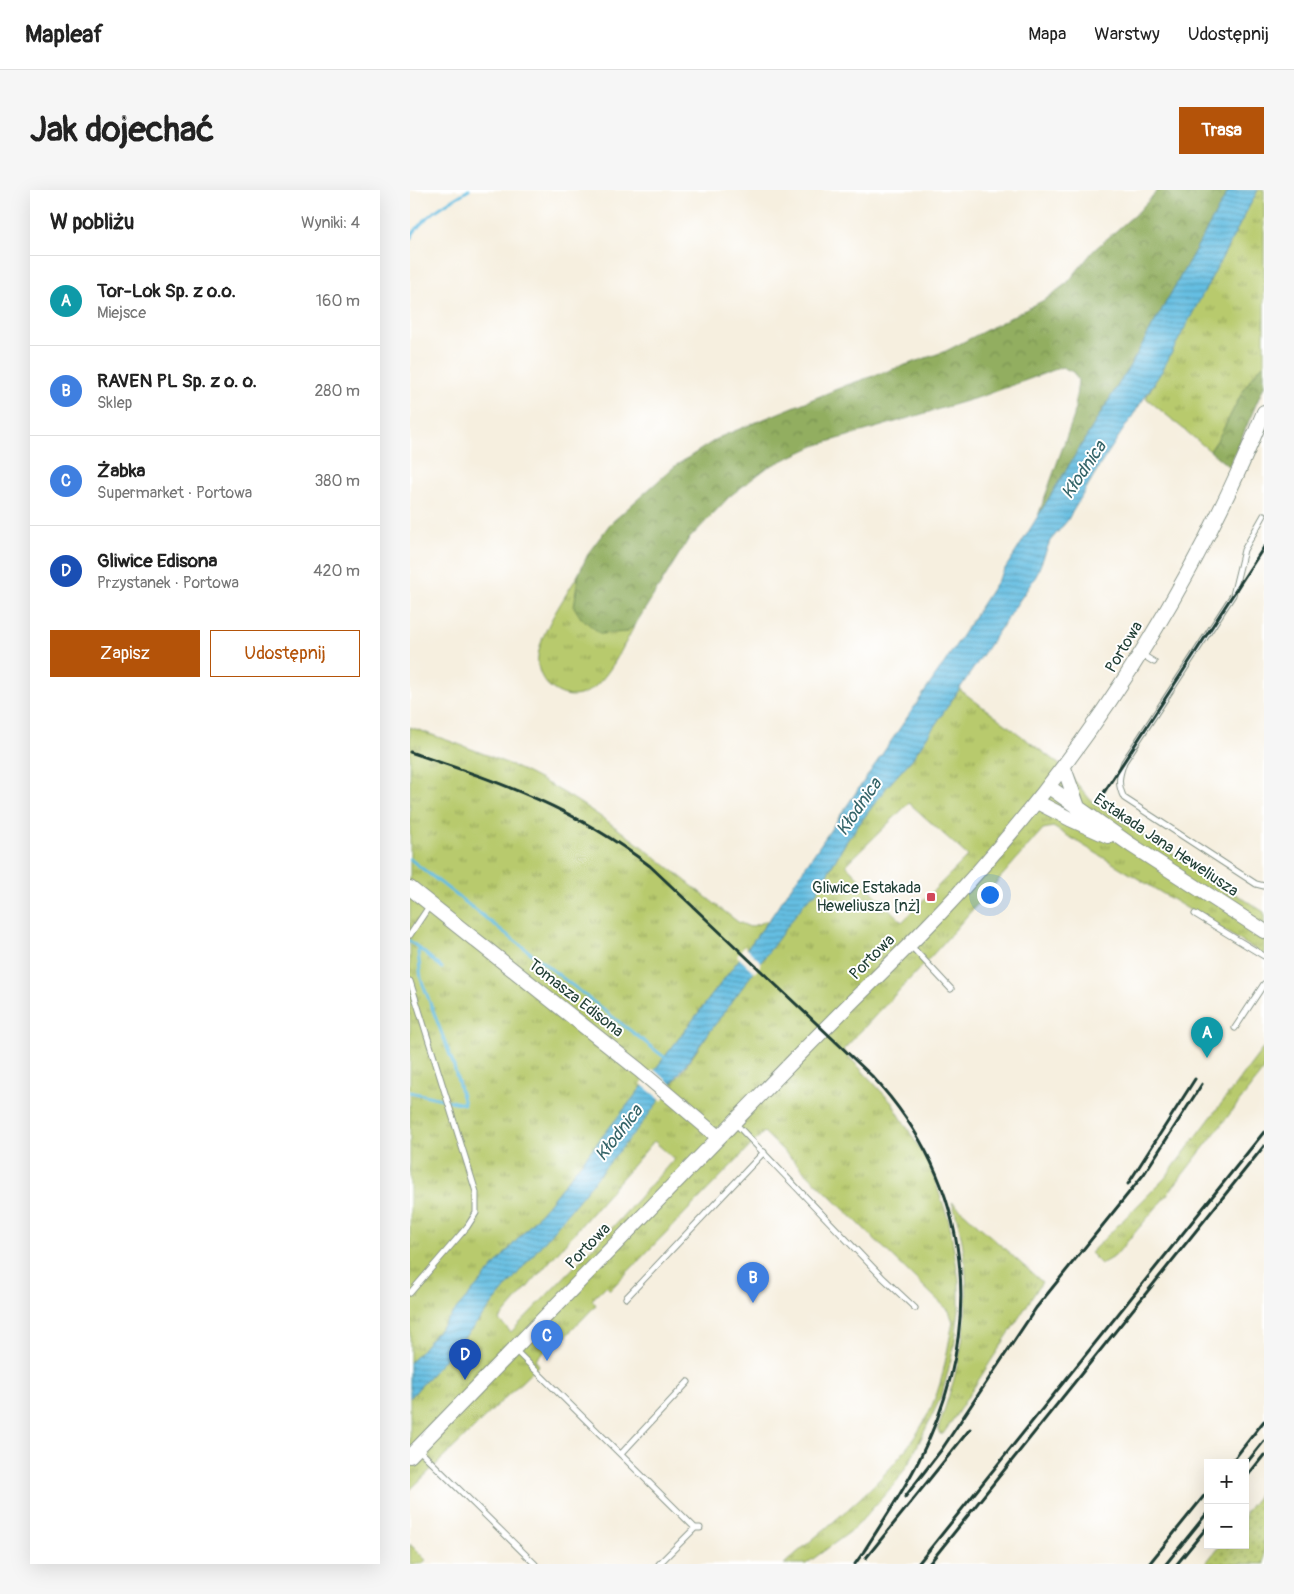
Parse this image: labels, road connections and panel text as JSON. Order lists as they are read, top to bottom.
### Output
{
  "streets": {
    "street": ["Portowa", "Estakada Jana Heweliusza", "Tomasza Edisona"]
  },
  "crossings": [
    ["Portowa", "Estakada Jana Heweliusza"],
    ["Portowa", "Tomasza Edisona"]
  ],
  "water": ["Kłodnica"],
  "places": {
    "transit": ["Gliwice Estakada Heweliusza [nż]"]
  },
  "page": {
    "header": "Mapleaf",
    "nav": ["Mapa", "Warstwy", "Udostępnij"],
    "buttons": [
      "Trasa",
      ["Zapisz", "Udostępnij"]
    ],
    "title": "Jak dojechać",
    "heading": ["W pobliżu", "Wyniki: 4"],
    "list": [
      {
        "mark": "A",
        "name": "Tor-Lok Sp. z o.o.",
        "note": "Miejsce",
        "value": "160 m"
      },
      {
        "mark": "B",
        "name": "RAVEN PL Sp. z o. o.",
        "note": "Sklep",
        "value": "280 m"
      },
      {
        "mark": "C",
        "name": "Żabka",
        "note": "Supermarket · Portowa",
        "value": "380 m"
      },
      {
        "mark": "D",
        "name": "Gliwice Edisona",
        "note": "Przystanek · Portowa",
        "value": "420 m"
      }
    ],
    "pins": [
      "A",
      "B",
      "C",
      "D"
    ],
    "map_buttons": ["+", "−"]
  }
}
